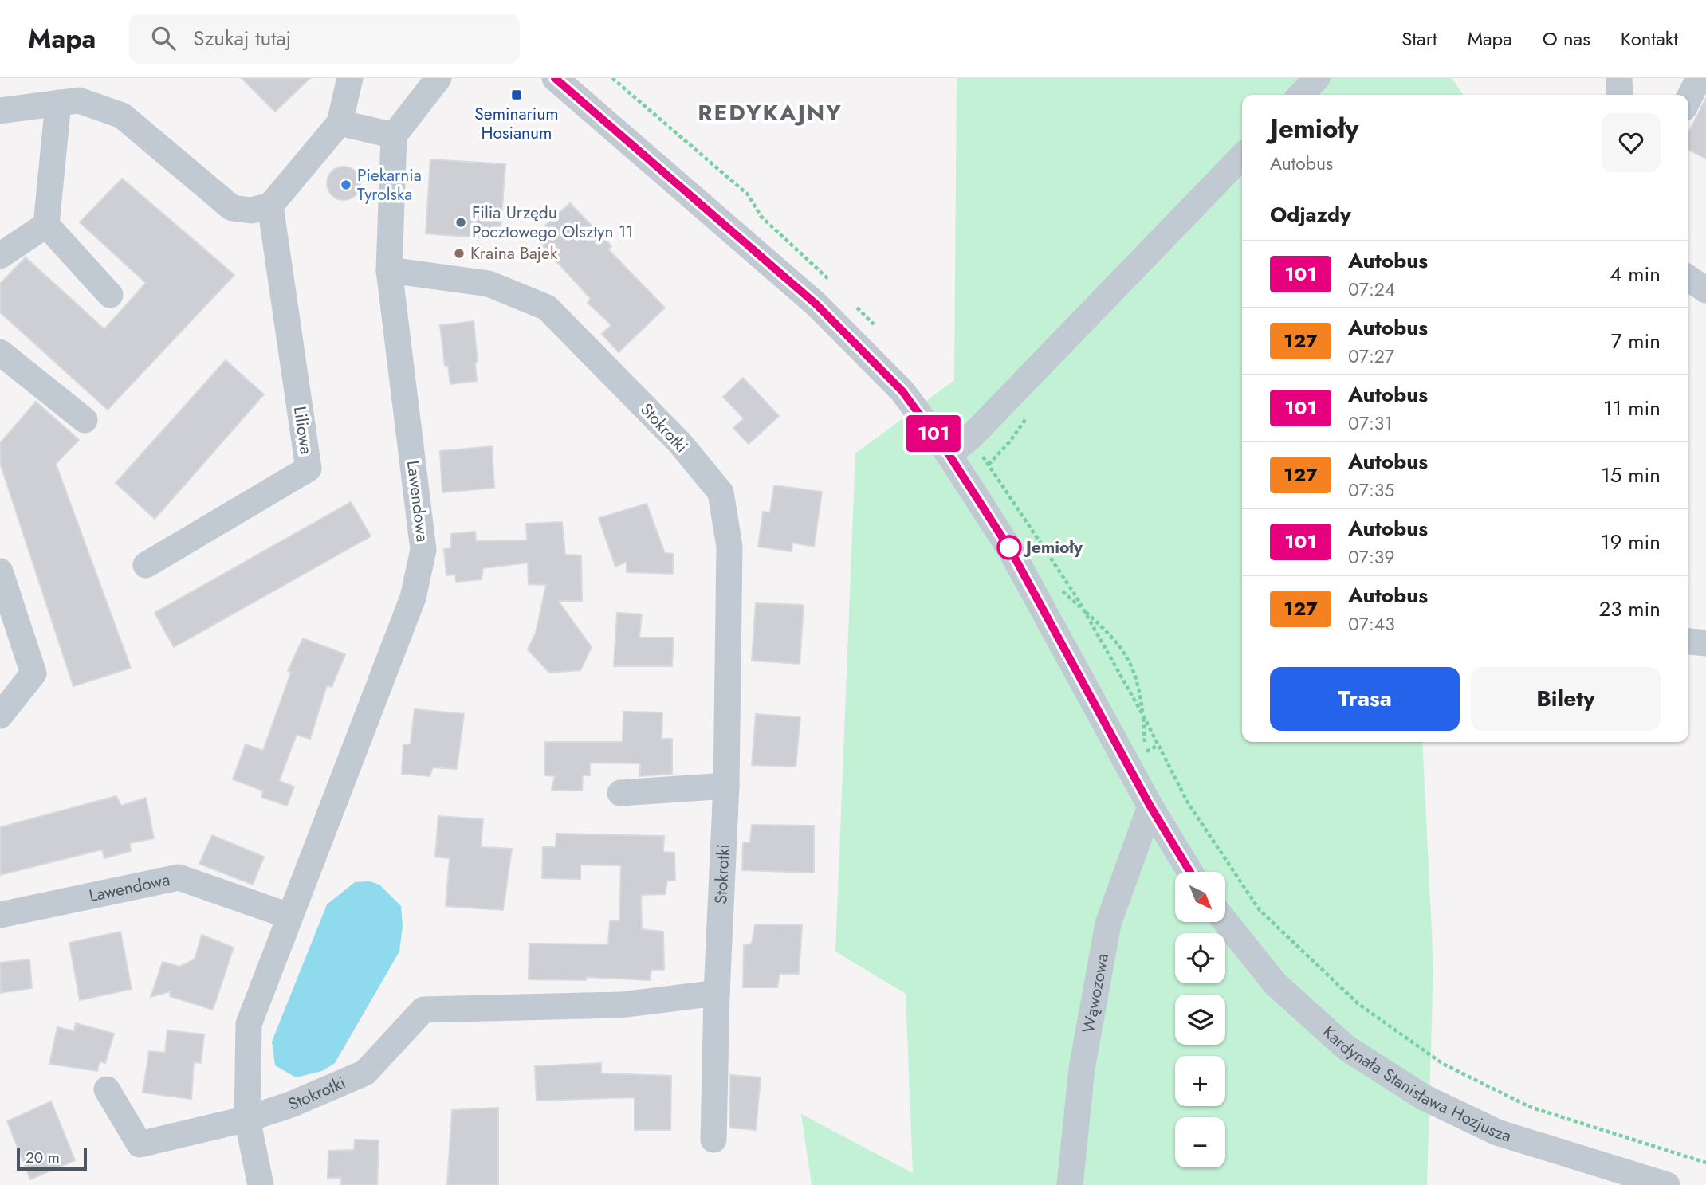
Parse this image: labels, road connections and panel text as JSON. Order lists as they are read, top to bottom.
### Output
{
  "streets": {
    "street": [
      "Stokrotki",
      "Liliowa",
      "Lawendowa",
      "Wąwozowa",
      "Kardynała Stanisława Hozjusza"
    ]
  },
  "crossings": [
    ["Stokrotki", "Lawendowa"]
  ],
  "districts": ["REDYKAJNY"],
  "places": {
    "transit": ["Seminarium Hosianum"],
    "other": [
      "Piekarnia Tyrolska",
      "Filia Urzędu Pocztowego Olsztyn 11",
      "Kraina Bajek",
      "Jemioły"
    ]
  },
  "lines": ["bus line 101"],
  "scale_bar": "20 m",
  "north": "bottom right",
  "page": {
    "header": "Mapa",
    "search": "Szukaj tutaj",
    "nav": [
      "Start",
      "Mapa",
      "O nas",
      "Kontakt"
    ],
    "on_map": "101",
    "heading": [
      ["Jemioły", "Autobus"],
      "Odjazdy"
    ],
    "list": [
      {
        "mark": "101",
        "name": "Autobus",
        "note": "07:24",
        "value": "4 min"
      },
      {
        "mark": "127",
        "name": "Autobus",
        "note": "07:27",
        "value": "7 min"
      },
      {
        "mark": "101",
        "name": "Autobus",
        "note": "07:31",
        "value": "11 min"
      },
      {
        "mark": "127",
        "name": "Autobus",
        "note": "07:35",
        "value": "15 min"
      },
      {
        "mark": "101",
        "name": "Autobus",
        "note": "07:39",
        "value": "19 min"
      },
      {
        "mark": "127",
        "name": "Autobus",
        "note": "07:43",
        "value": "23 min"
      }
    ],
    "buttons": ["Trasa", "Bilety"],
    "map_buttons": ["+", "−"],
    "scale": "20 m"
  }
}
